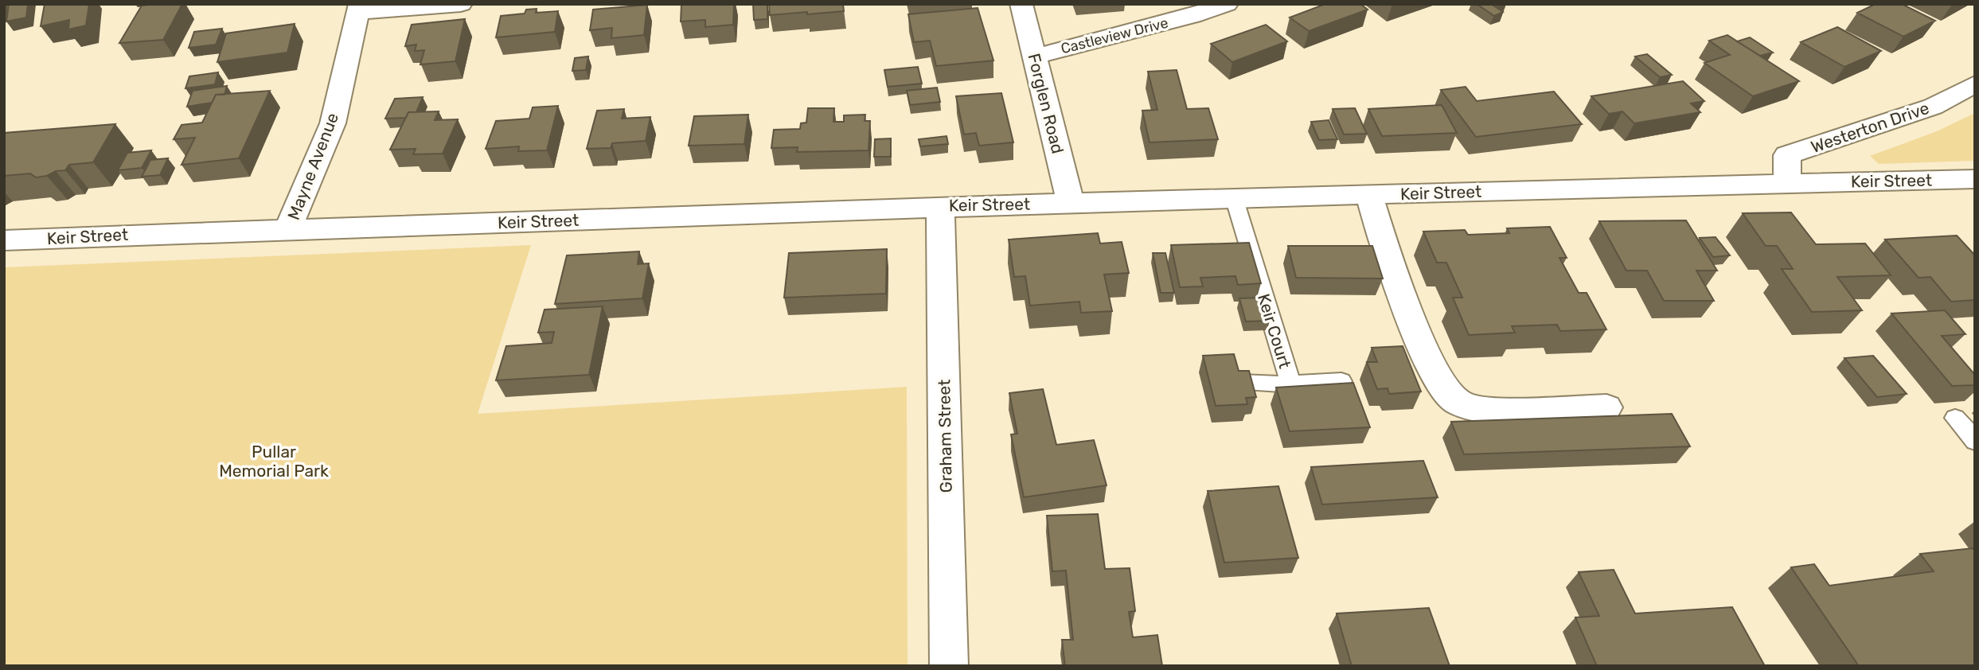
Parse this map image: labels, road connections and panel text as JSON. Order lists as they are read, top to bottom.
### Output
{
  "streets": {
    "street": [
      "Castleview Drive",
      "Forglen Road",
      "Westerton Drive",
      "Mayne Avenue",
      "Keir Street",
      "Graham Street"
    ],
    "lane": ["Keir Court"]
  },
  "crossings": [
    ["Castleview Drive", "Forglen Road"],
    ["Forglen Road", "Keir Street"],
    ["Westerton Drive", "Keir Street"],
    ["Mayne Avenue", "Keir Street"],
    ["Keir Street", "Keir Court"],
    ["Keir Street", "Graham Street"]
  ],
  "parks": ["Pullar Memorial Park"]
}
